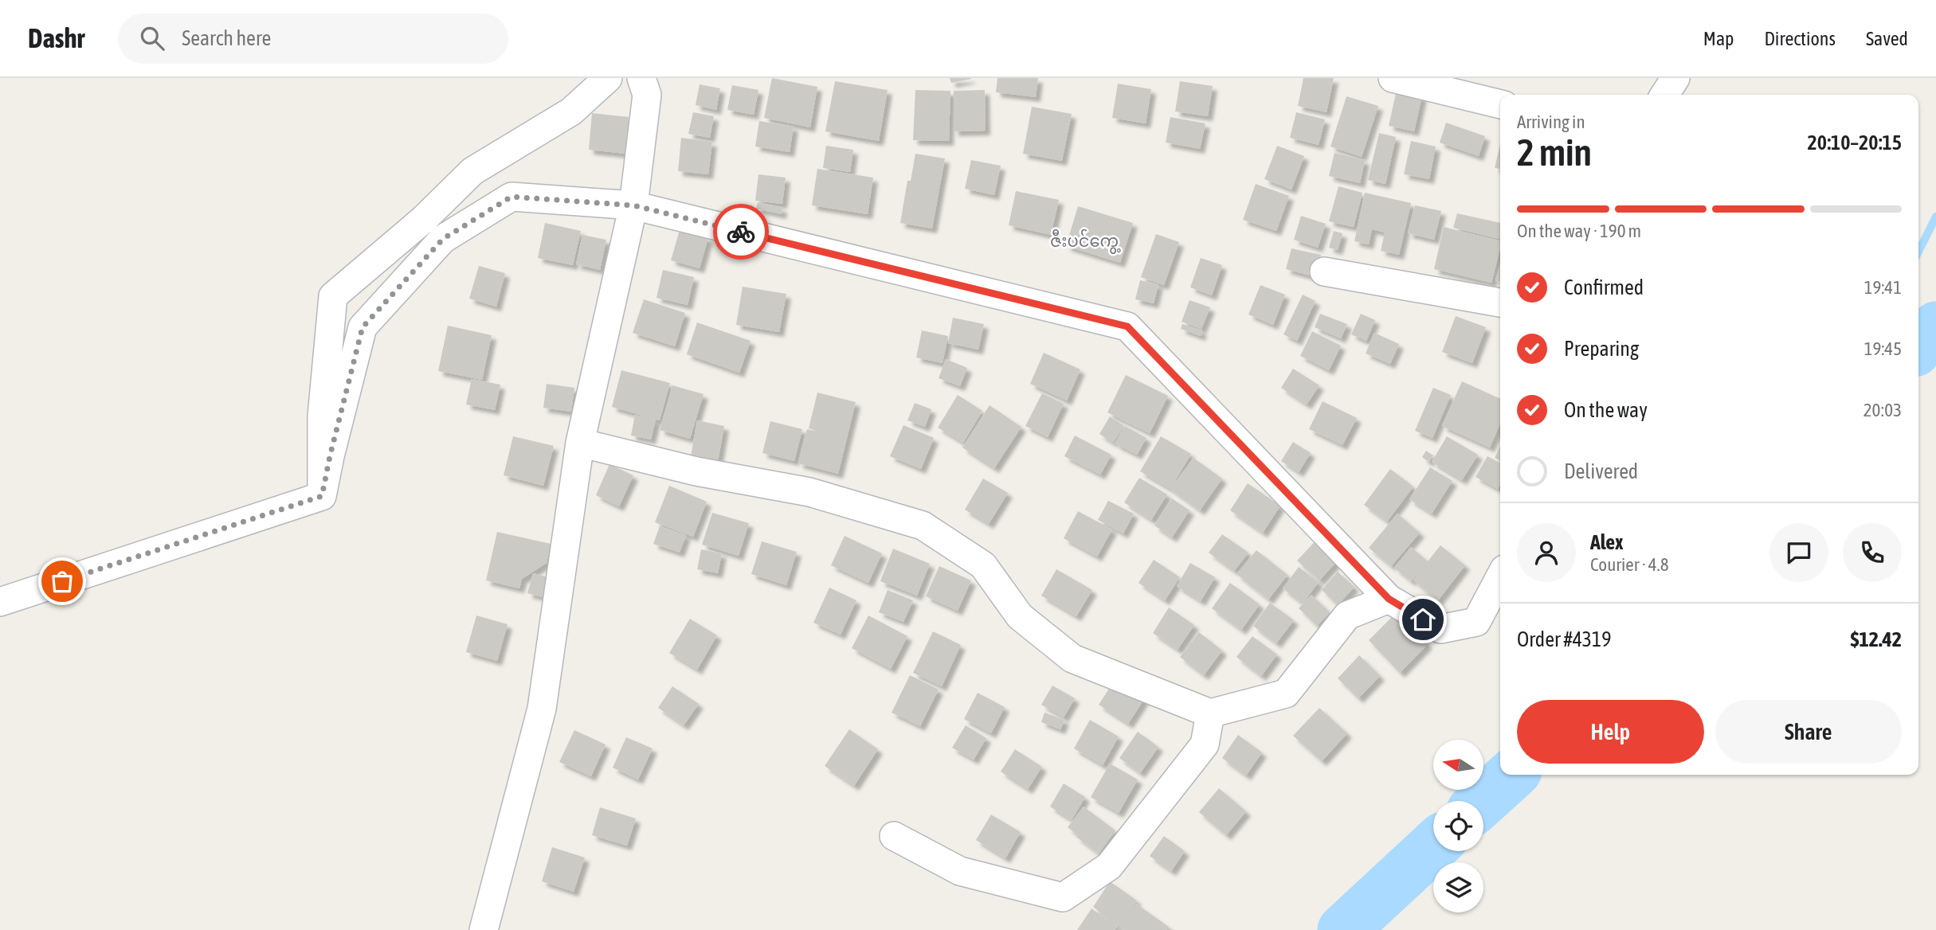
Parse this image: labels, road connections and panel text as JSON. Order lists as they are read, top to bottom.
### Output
{
  "districts": ["ဇီးပင်ကွေ့"],
  "north": "left",
  "page": {
    "header": "Dashr",
    "search": "Search here",
    "nav": ["Map", "Directions", "Saved"],
    "heading": ["2 min", "Arriving in", "20:10–20:15"],
    "panel": [
      "Alex",
      "Courier · 4.8",
      "Order #4319",
      "$12.42"
    ],
    "bar": "On the way · 190 m",
    "list": [
      ["Confirmed", "19:41"],
      ["Preparing", "19:45"],
      ["On the way", "20:03"],
      "Delivered"
    ],
    "buttons": ["Help", "Share"]
  }
}
